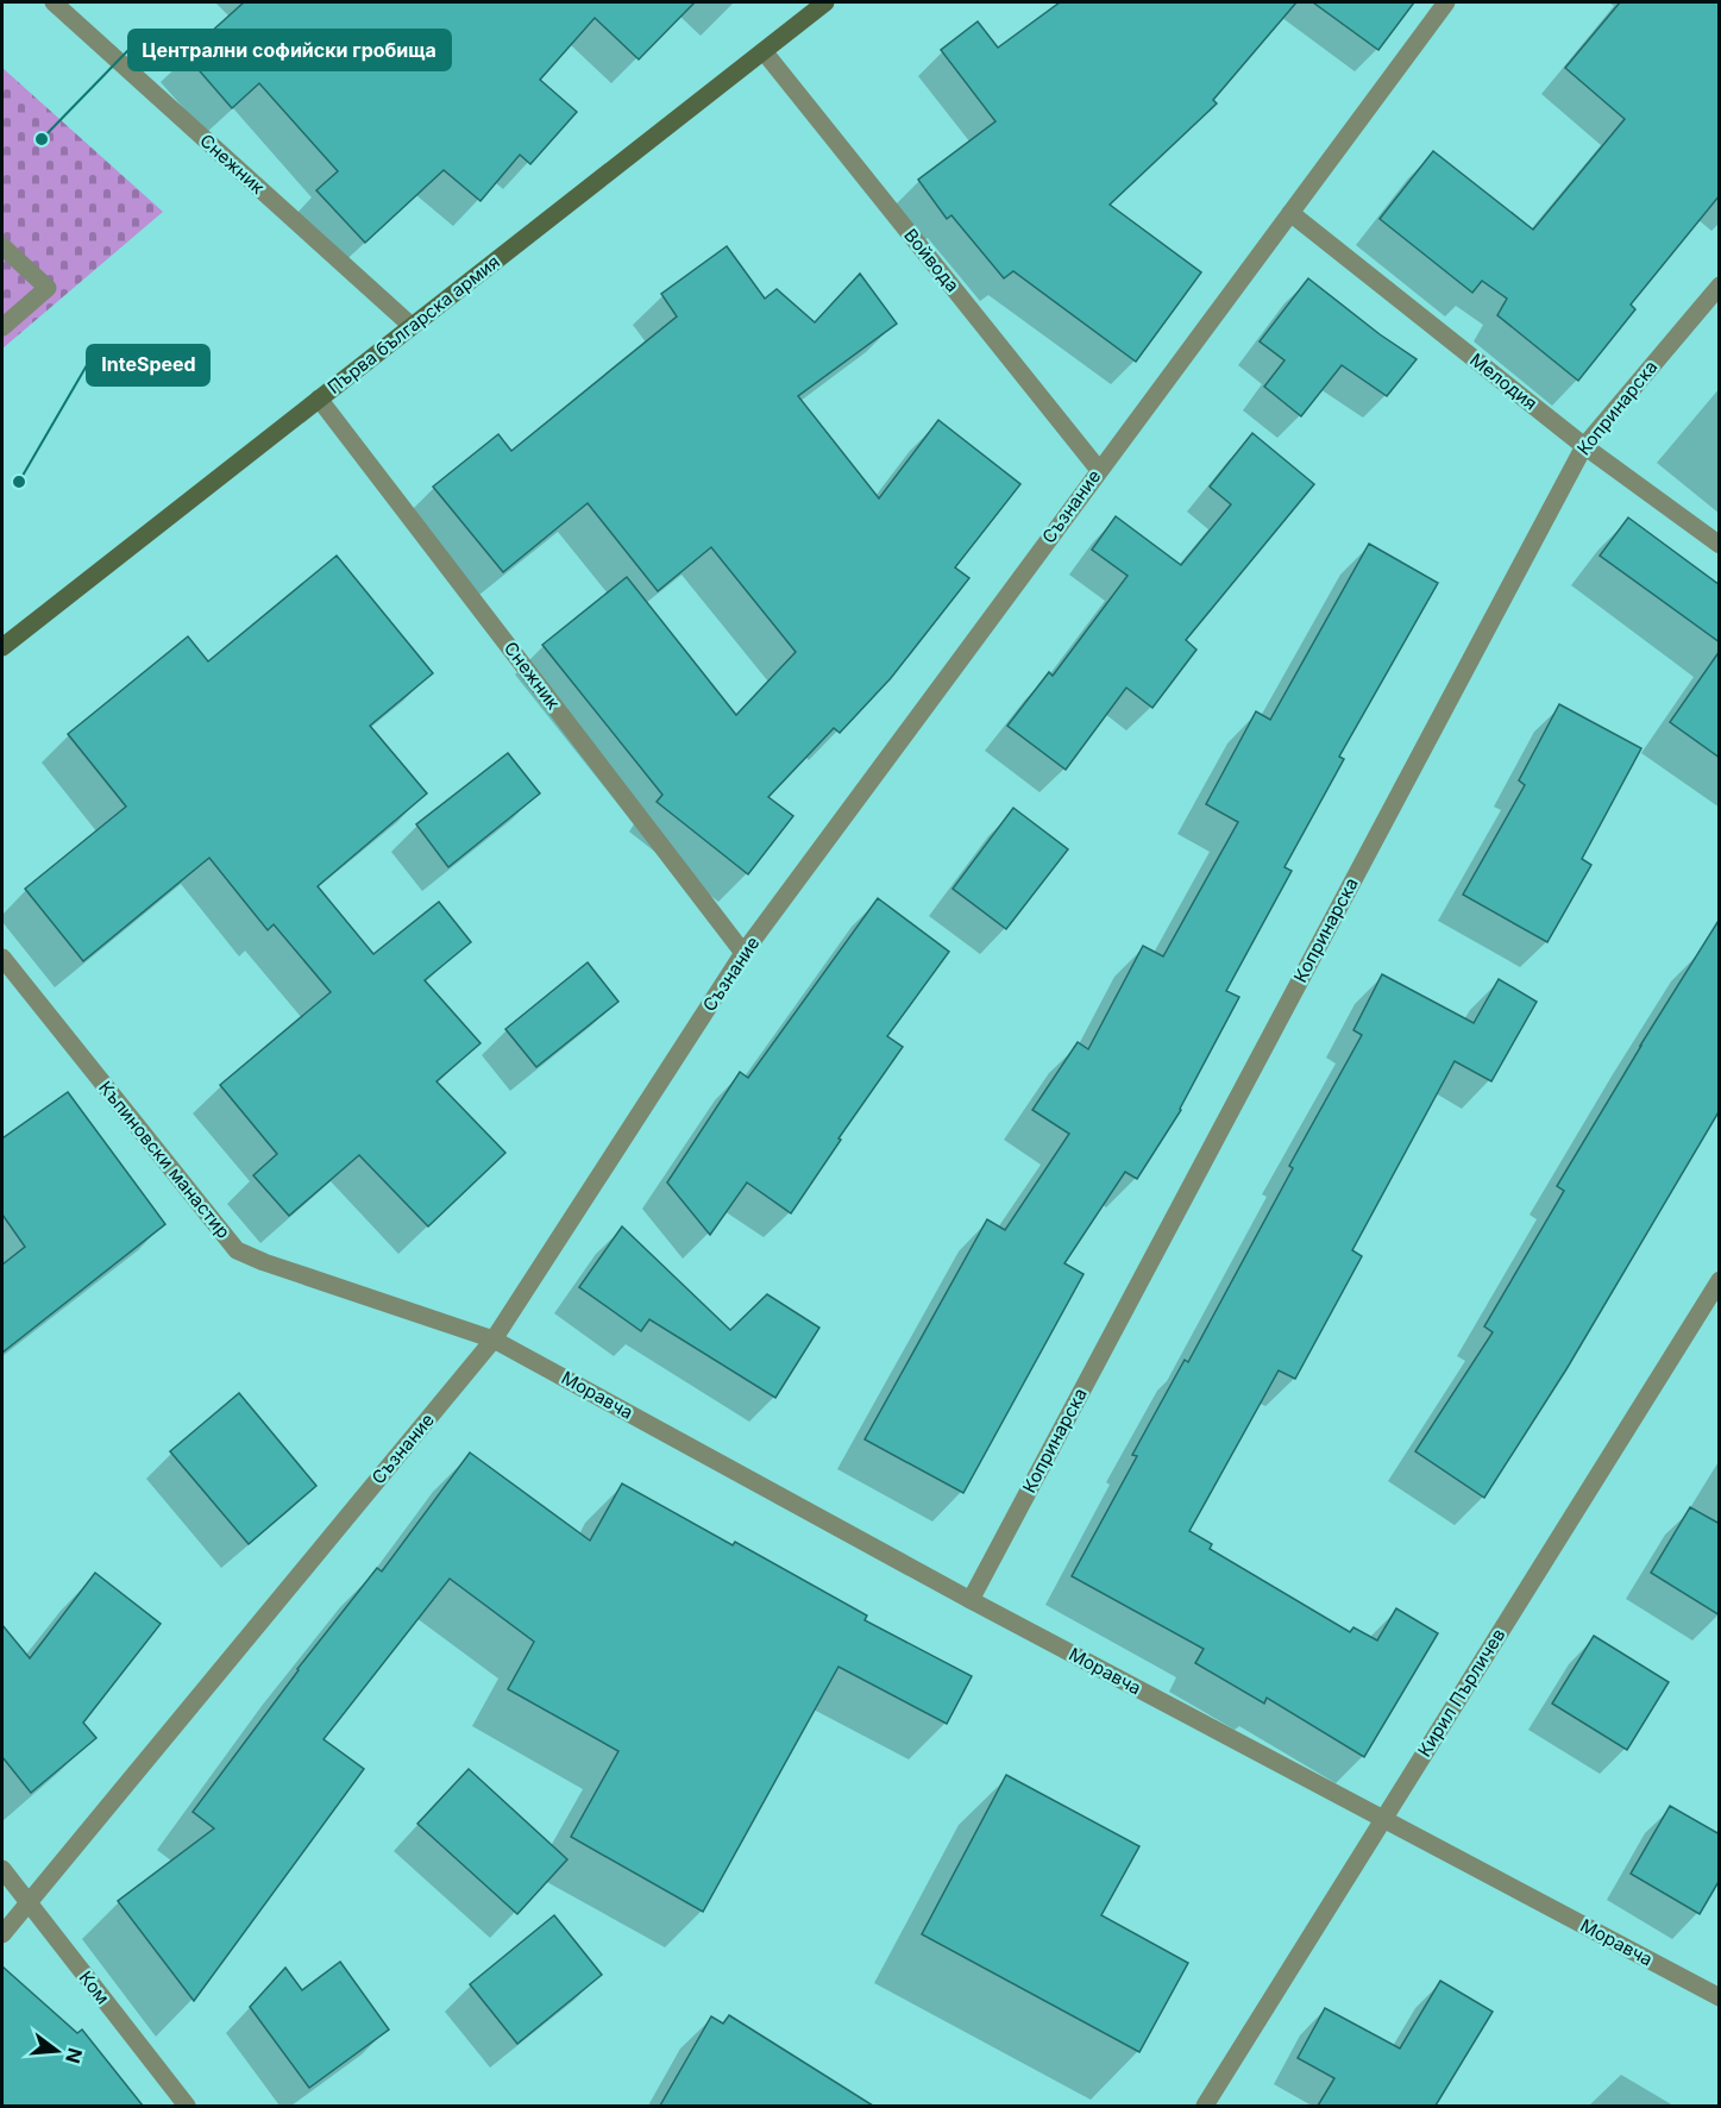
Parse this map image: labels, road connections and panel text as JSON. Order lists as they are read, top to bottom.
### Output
{
  "streets": {
    "street": [
      "Снежник",
      "Войвода",
      "Първа българска армия",
      "Мелодия",
      "Копринарска",
      "Съзнание",
      "Къпиновски манастир",
      "Моравча",
      "Кирил Пърличев",
      "Ком"
    ]
  },
  "crossings": [
    ["Снежник", "Първа българска армия"],
    ["Снежник", "Съзнание"],
    ["Войвода", "Първа българска армия"],
    ["Войвода", "Съзнание"],
    ["Мелодия", "Копринарска"],
    ["Мелодия", "Съзнание"],
    ["Копринарска", "Моравча"],
    ["Съзнание", "Къпиновски манастир"],
    ["Съзнание", "Моравча"],
    ["Съзнание", "Ком"],
    ["Къпиновски манастир", "Моравча"],
    ["Моравча", "Кирил Пърличев"]
  ],
  "places": ["Централни софийски гробища", "InteSpeed"],
  "north": "right"
}
